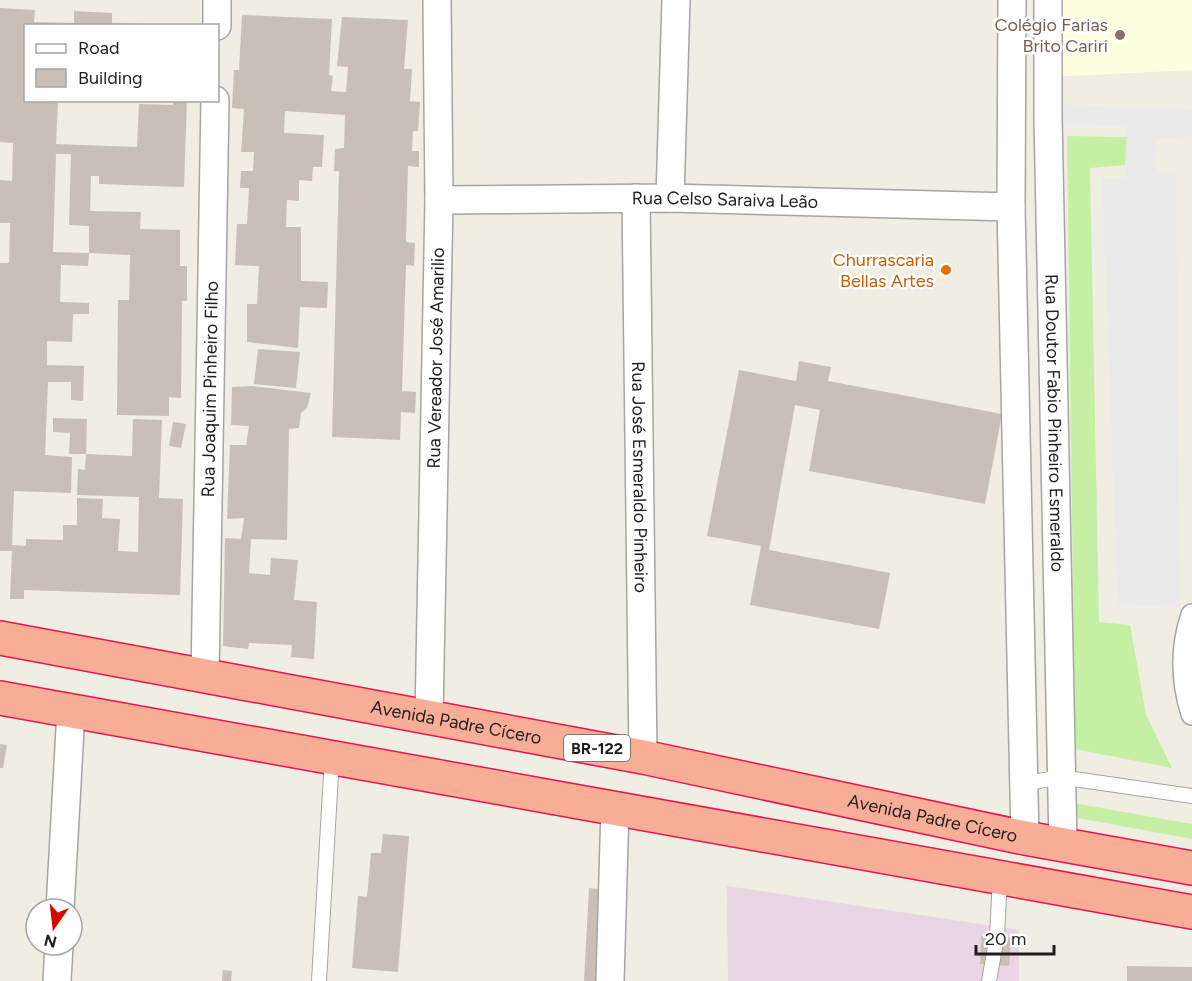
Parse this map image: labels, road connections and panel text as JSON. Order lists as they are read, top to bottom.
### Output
{
  "streets": {
    "highway": ["Avenida Padre Cícero", "BR-122"],
    "street": [
      "Rua Celso Saraiva Leão",
      "Rua Vereador José Amarilio",
      "Rua Joaquim Pinheiro Filho",
      "Rua Doutor Fabio Pinheiro Esmeraldo",
      "Rua José Esmeraldo Pinheiro"
    ]
  },
  "crossings": [
    ["Rua Celso Saraiva Leão", "Rua Vereador José Amarilio"],
    ["Rua Celso Saraiva Leão", "Rua Doutor Fabio Pinheiro Esmeraldo"],
    ["Rua Celso Saraiva Leão", "Rua José Esmeraldo Pinheiro"],
    ["Rua Vereador José Amarilio", "Avenida Padre Cícero"],
    ["Rua Joaquim Pinheiro Filho", "Avenida Padre Cícero"],
    ["Rua Doutor Fabio Pinheiro Esmeraldo", "Avenida Padre Cícero"],
    ["Rua José Esmeraldo Pinheiro", "Avenida Padre Cícero"]
  ],
  "places": ["Colégio Farias Brito Cariri", "Churrascaria Bellas Artes"],
  "legend": ["Road", "Building"],
  "scale_bar": "20 m",
  "north": "bottom"
}
